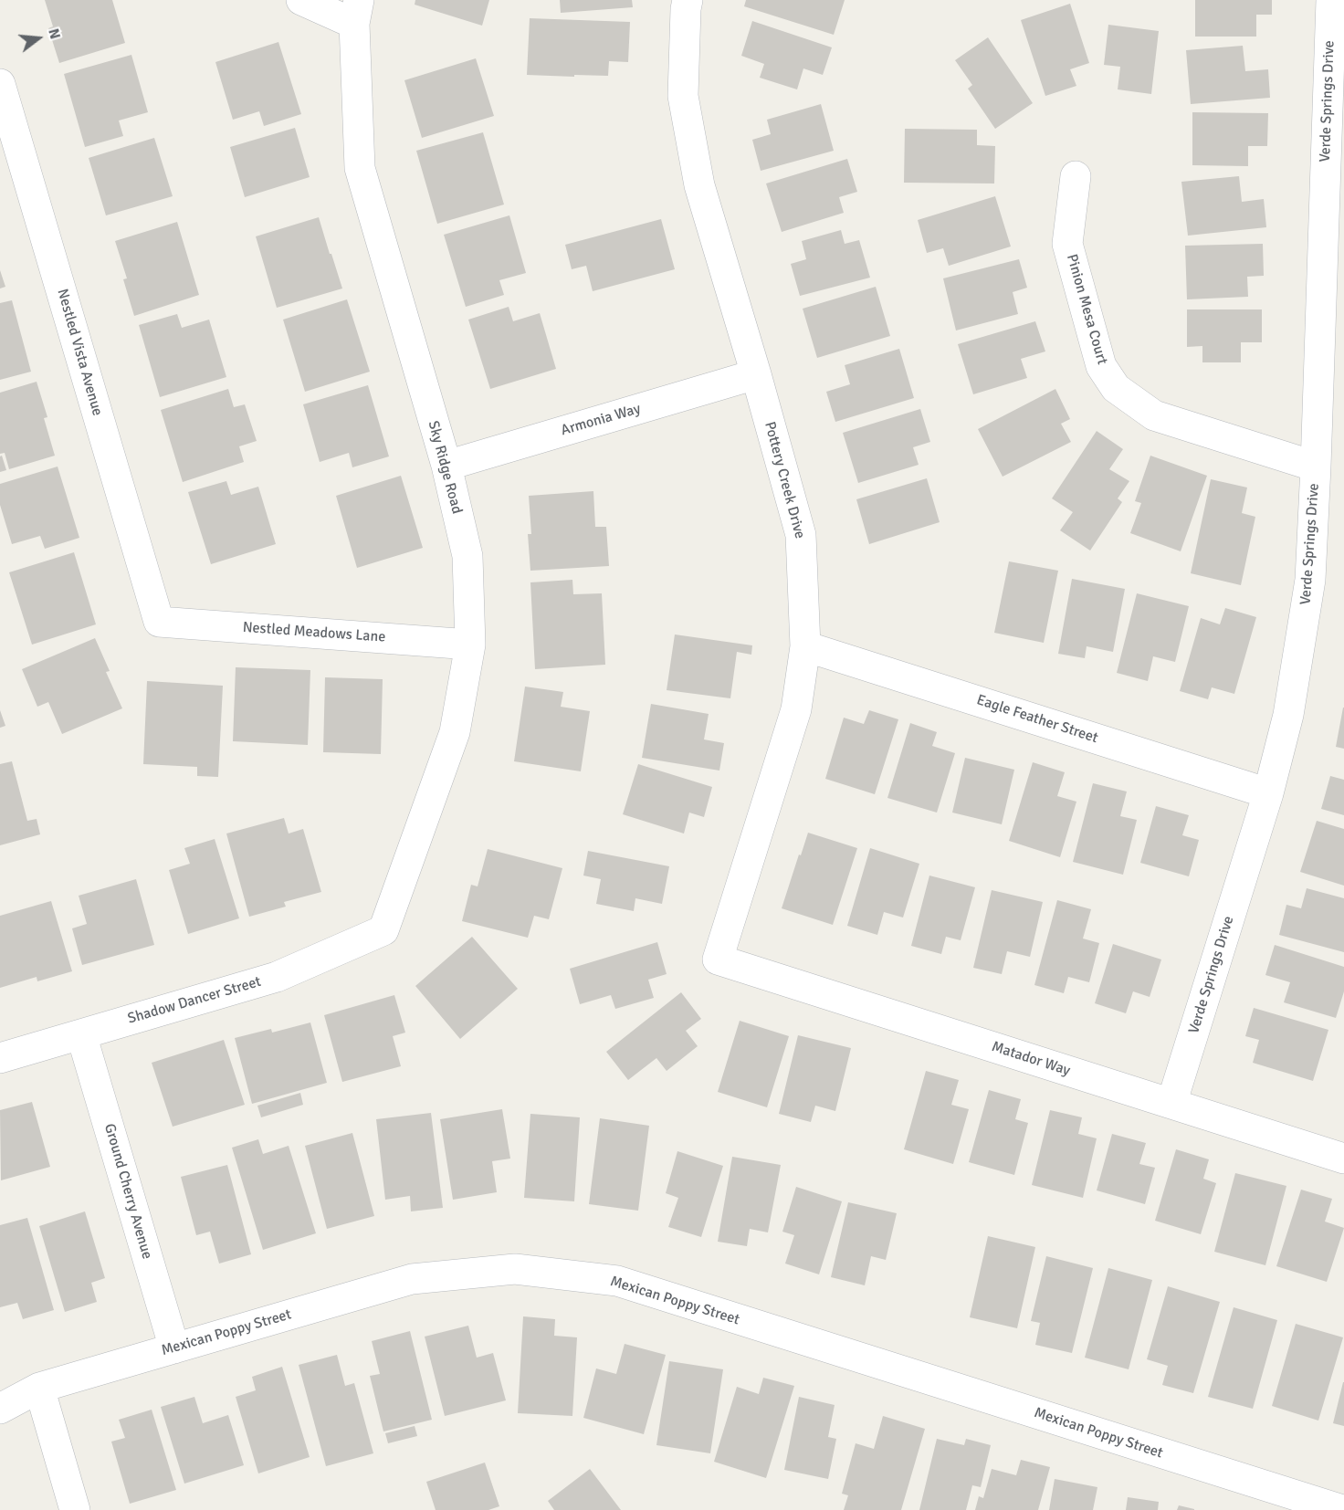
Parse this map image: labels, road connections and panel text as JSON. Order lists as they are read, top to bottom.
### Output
{
  "streets": {
    "street": [
      "Verde Springs Drive",
      "Pinion Mesa Court",
      "Nestled Vista Avenue",
      "Armonia Way",
      "Sky Ridge Road",
      "Pottery Creek Drive",
      "Nestled Meadows Lane",
      "Eagle Feather Street",
      "Shadow Dancer Street",
      "Matador Way",
      "Ground Cherry Avenue",
      "Mexican Poppy Street"
    ]
  },
  "crossings": [
    ["Verde Springs Drive", "Pinion Mesa Court"],
    ["Verde Springs Drive", "Eagle Feather Street"],
    ["Verde Springs Drive", "Matador Way"],
    ["Nestled Vista Avenue", "Nestled Meadows Lane"],
    ["Armonia Way", "Sky Ridge Road"],
    ["Armonia Way", "Pottery Creek Drive"],
    ["Sky Ridge Road", "Nestled Meadows Lane"],
    ["Sky Ridge Road", "Shadow Dancer Street"],
    ["Pottery Creek Drive", "Eagle Feather Street"],
    ["Pottery Creek Drive", "Matador Way"],
    ["Shadow Dancer Street", "Ground Cherry Avenue"],
    ["Ground Cherry Avenue", "Mexican Poppy Street"]
  ],
  "north": "right"
}
